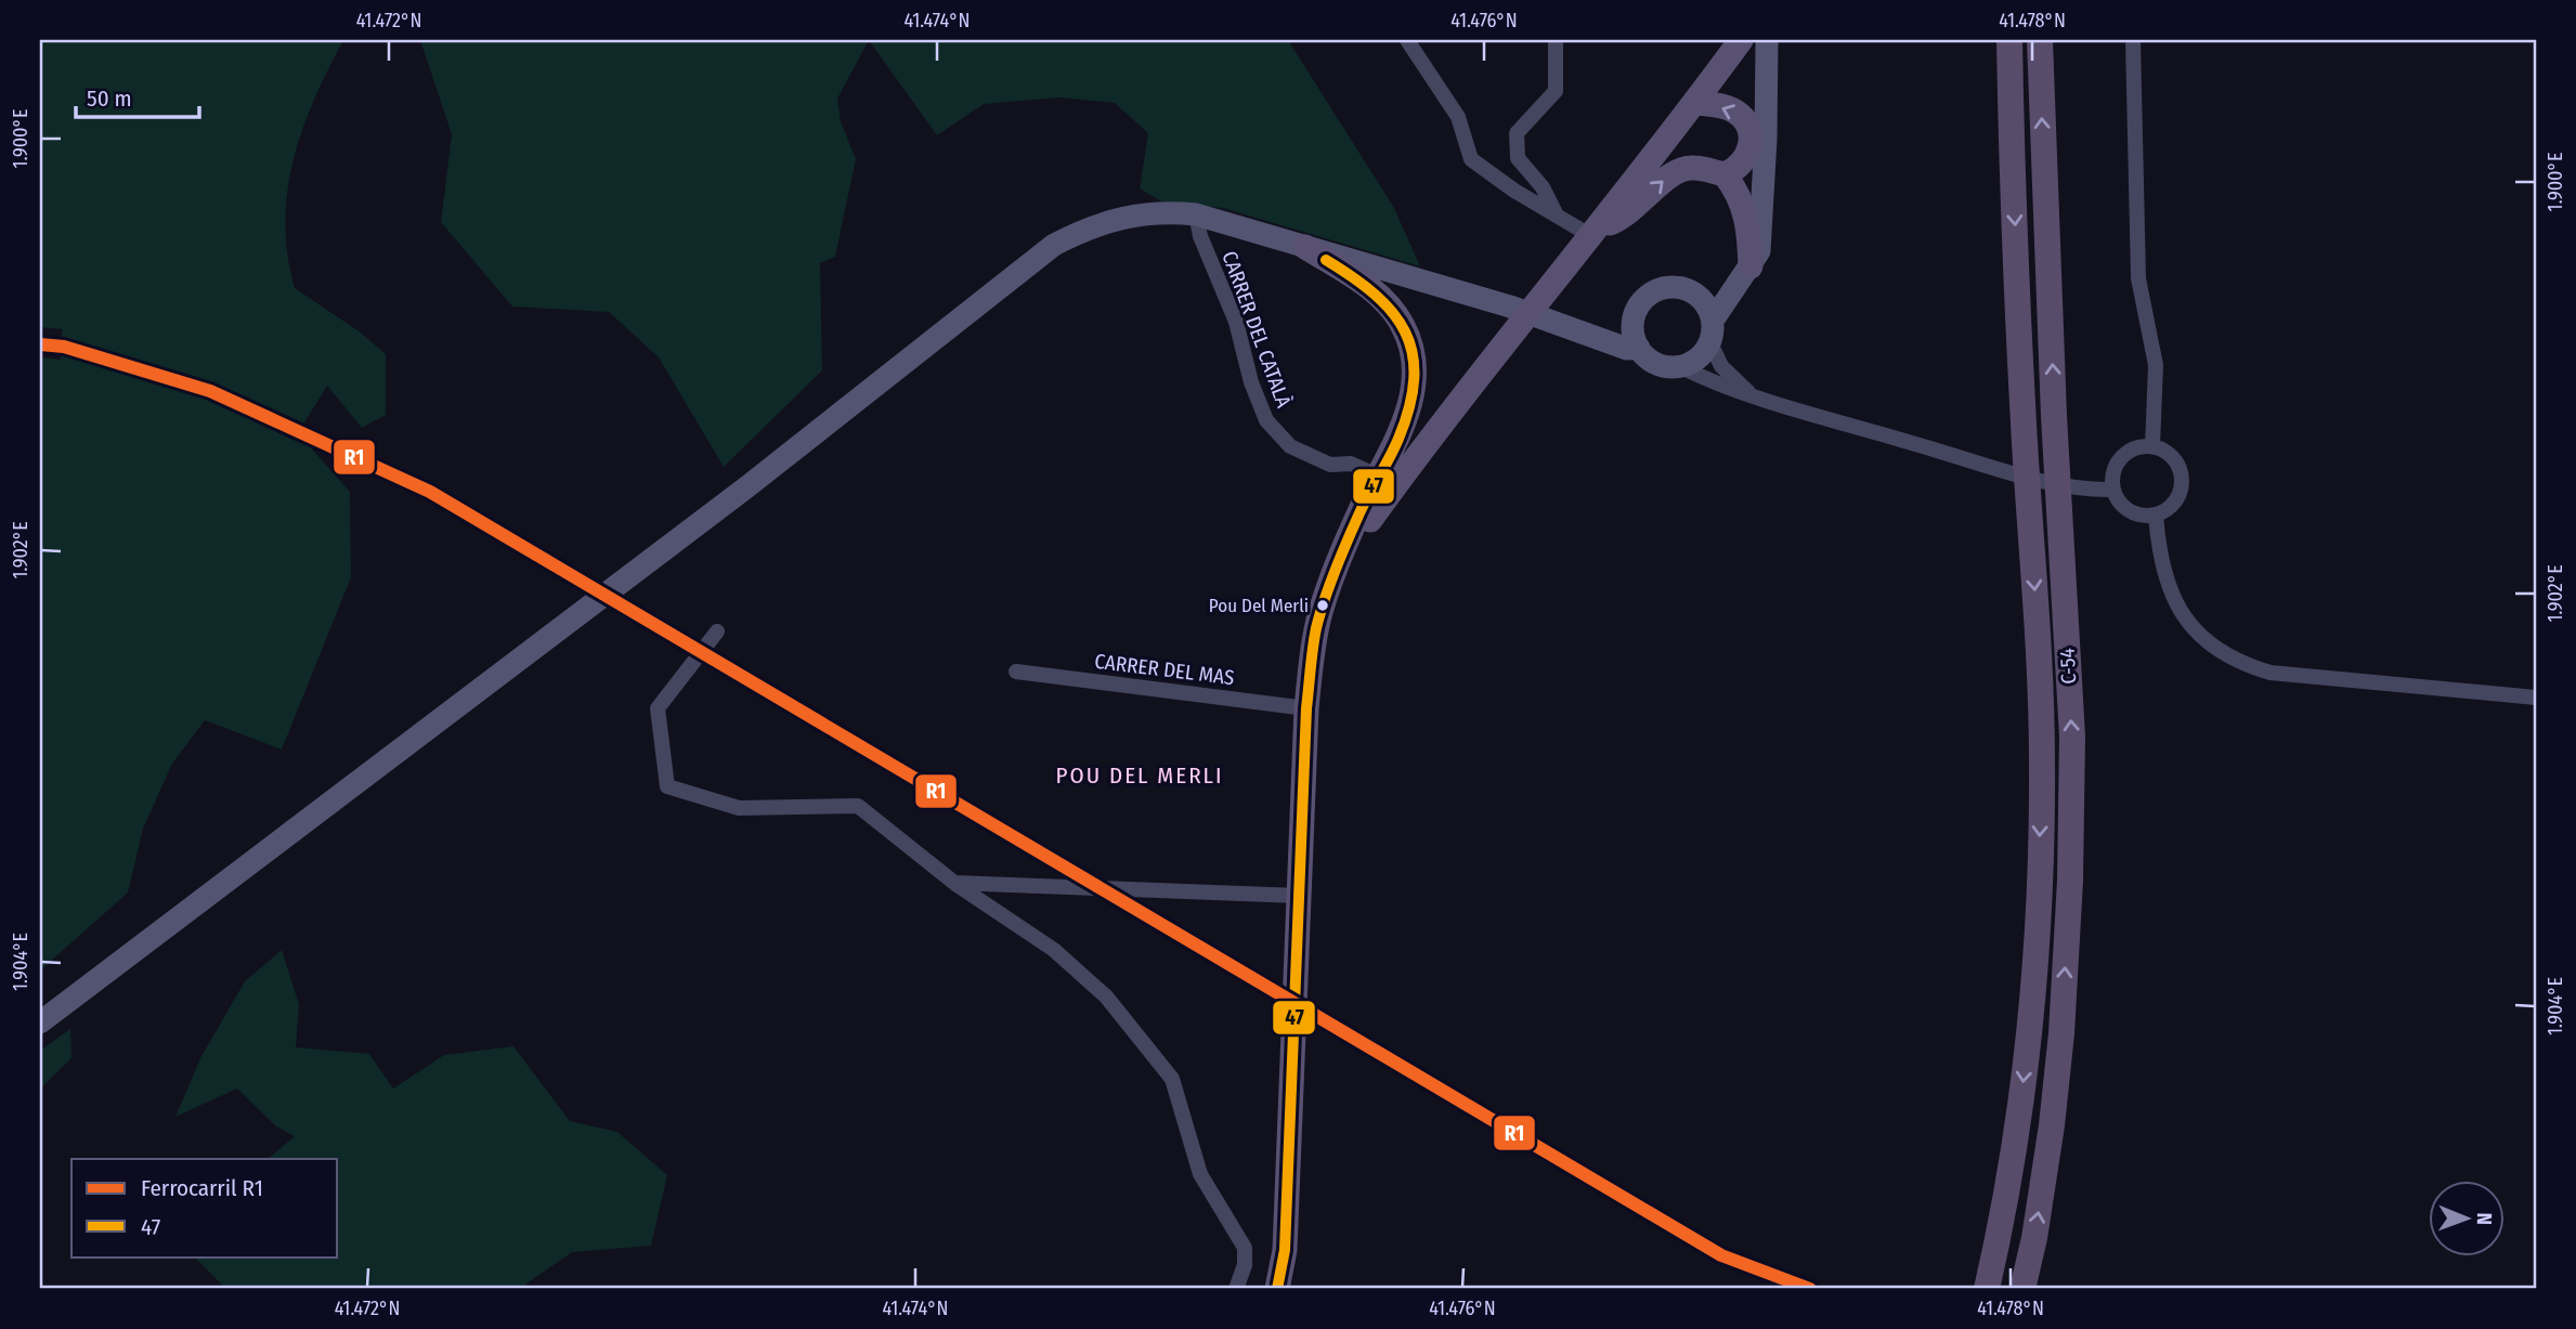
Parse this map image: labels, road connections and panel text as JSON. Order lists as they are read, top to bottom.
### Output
{
  "streets": {
    "highway": ["C-54"],
    "street": ["CARRER DEL CATALÀ", "CARRER DEL MAS"]
  },
  "districts": ["POU DEL MERLI"],
  "places": ["Pou Del Merli"],
  "lines": ["transit line 47", "rail line R1"],
  "legend": ["Ferrocarril R1", "47"],
  "scale_bar": "50 m",
  "north": "right",
  "coordinates": [
    "41.472°N",
    "41.474°N",
    "41.476°N",
    "41.478°N",
    "1.900°E",
    "1.902°E",
    "1.904°E"
  ]
}
